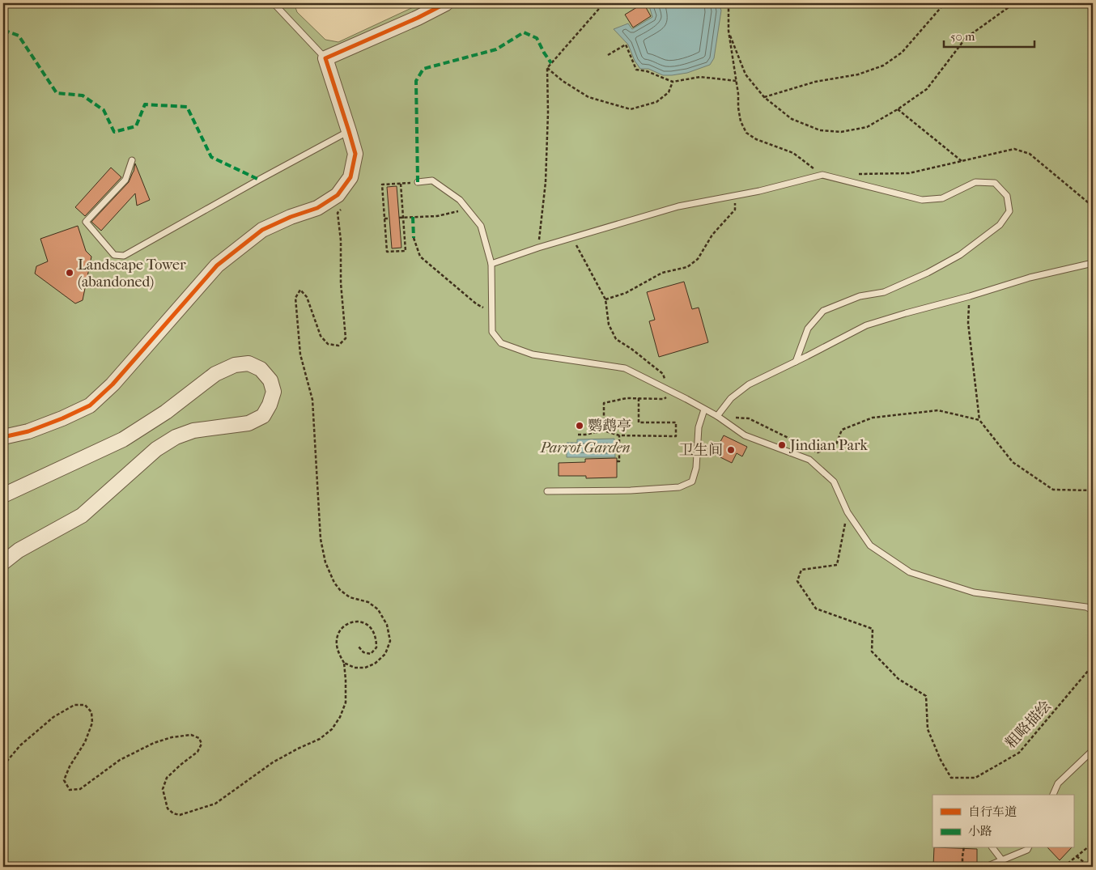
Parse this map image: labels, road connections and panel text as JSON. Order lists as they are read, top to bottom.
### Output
{
  "streets": {
    "path": ["粗略描绘"]
  },
  "parks": ["Parrot Garden"],
  "places": [
    "Landscape Tower (abandoned)",
    "鹦鹉亭",
    "Jindian Park",
    "卫生间"
  ],
  "legend": ["自行车道", "小路"],
  "scale_bar": "50 m"
}
